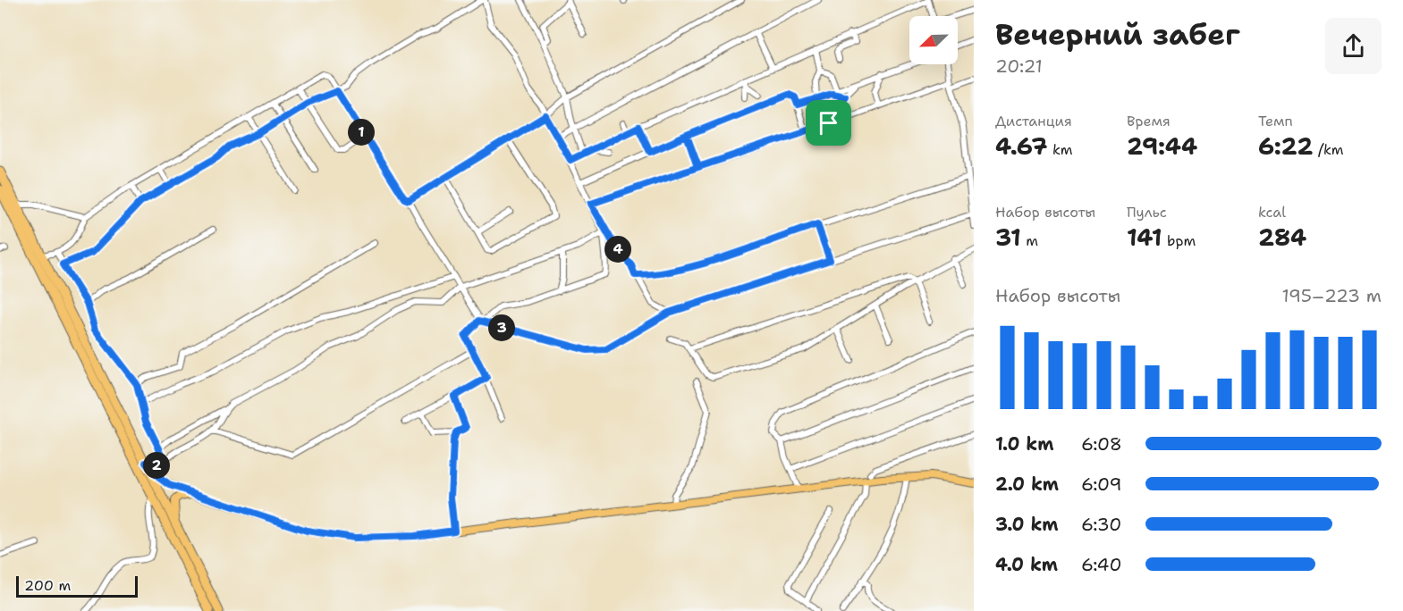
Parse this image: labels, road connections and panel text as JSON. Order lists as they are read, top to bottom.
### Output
{
  "scale_bar": "200 m",
  "north": "bottom left",
  "page": {
    "heading": ["Вечерний забег", "20:21"],
    "stats": [
      ["Дистанция", "4.67 km"],
      ["Время", "29:44"],
      ["Темп", "6:22 /km"],
      ["Набор высоты", "31 m"],
      ["Пульс", "141 bpm"],
      ["kcal", "284"]
    ],
    "pins": [
      "1",
      "4",
      "3",
      "2"
    ],
    "chart": ["Набор высоты", "195–223 m"],
    "list": [
      {
        "name": "1.0 km",
        "note": "6:08"
      },
      {
        "name": "2.0 km",
        "note": "6:09"
      },
      {
        "name": "3.0 km",
        "note": "6:30"
      },
      {
        "name": "4.0 km",
        "note": "6:40"
      }
    ],
    "scale": "200 m"
  }
}
